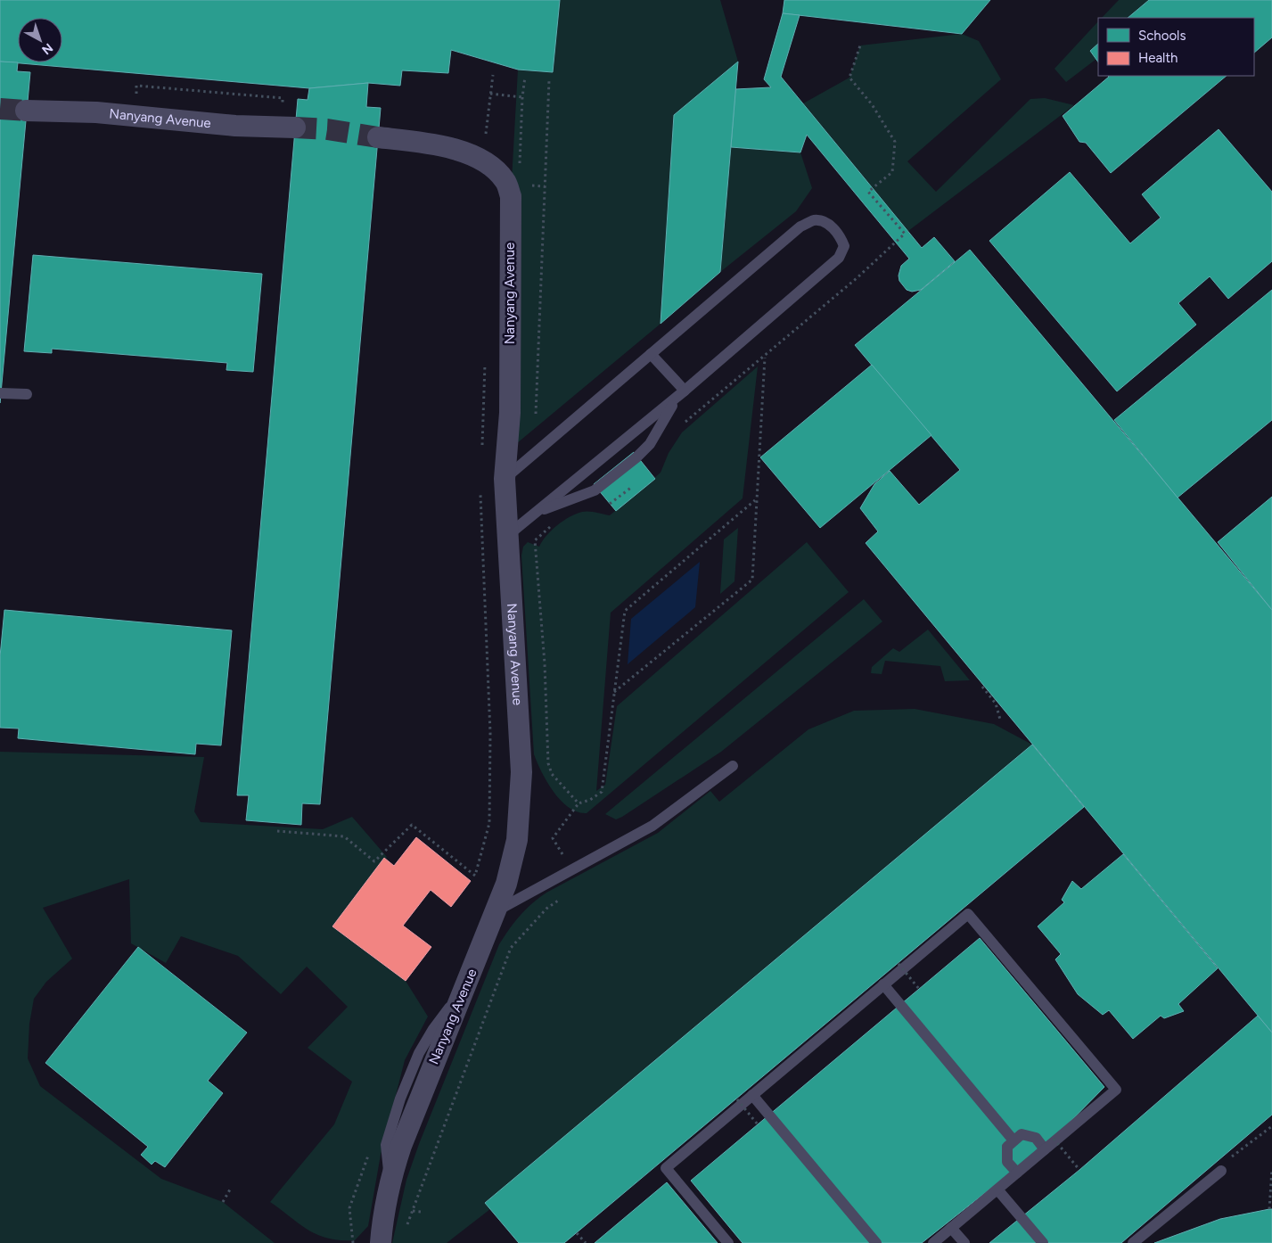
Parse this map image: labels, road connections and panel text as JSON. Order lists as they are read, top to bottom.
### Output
{
  "streets": {
    "street": ["Nanyang Avenue"]
  },
  "legend": ["Schools", "Health"],
  "north": "bottom right"
}
